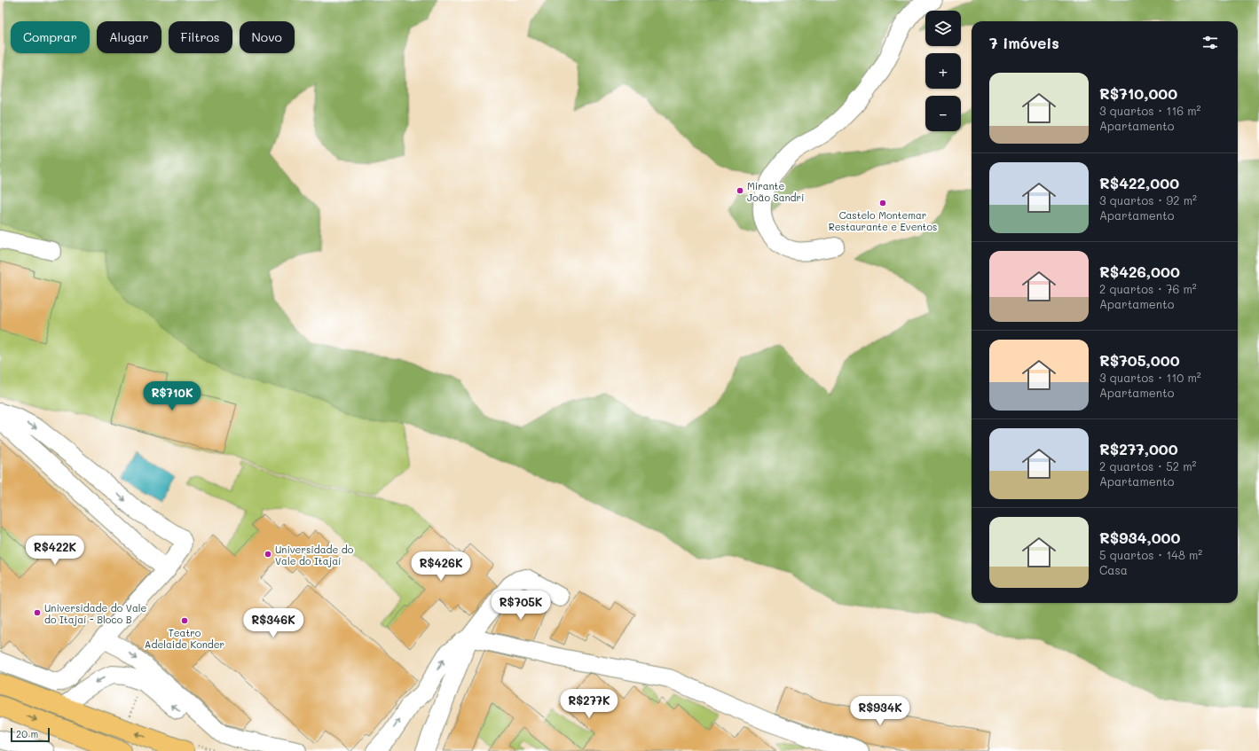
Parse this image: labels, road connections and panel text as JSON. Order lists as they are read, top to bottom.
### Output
{
  "places": [
    "Mirante João Sandri",
    "Castelo Montemar Restaurante e Eventos",
    "Universidade do Vale do Itajaí",
    "Universidade do Vale do Itajaí - Bloco B",
    "Teatro Adelaide Konder"
  ],
  "scale_bar": "20 m",
  "page": {
    "map_buttons": ["+", "−"],
    "chip": [
      "Comprar",
      "Alugar",
      "Filtros",
      "Novo"
    ],
    "heading": "7 imóveis",
    "list": [
      {
        "name": "R$710,000",
        "note": "3 quartos · 116 m² · Apartamento"
      },
      {
        "name": "R$422,000",
        "note": "3 quartos · 92 m² · Apartamento"
      },
      {
        "name": "R$426,000",
        "note": "2 quartos · 76 m² · Apartamento"
      },
      {
        "name": "R$705,000",
        "note": "3 quartos · 110 m² · Apartamento"
      },
      {
        "name": "R$277,000",
        "note": "2 quartos · 52 m² · Apartamento"
      },
      {
        "name": "R$934,000",
        "note": "5 quartos · 148 m² · Casa"
      }
    ],
    "price": [
      "R$710K",
      "R$422K",
      "R$426K",
      "R$705K",
      "R$346K",
      "R$277K",
      "R$934K"
    ],
    "scale": "20 m"
  }
}
